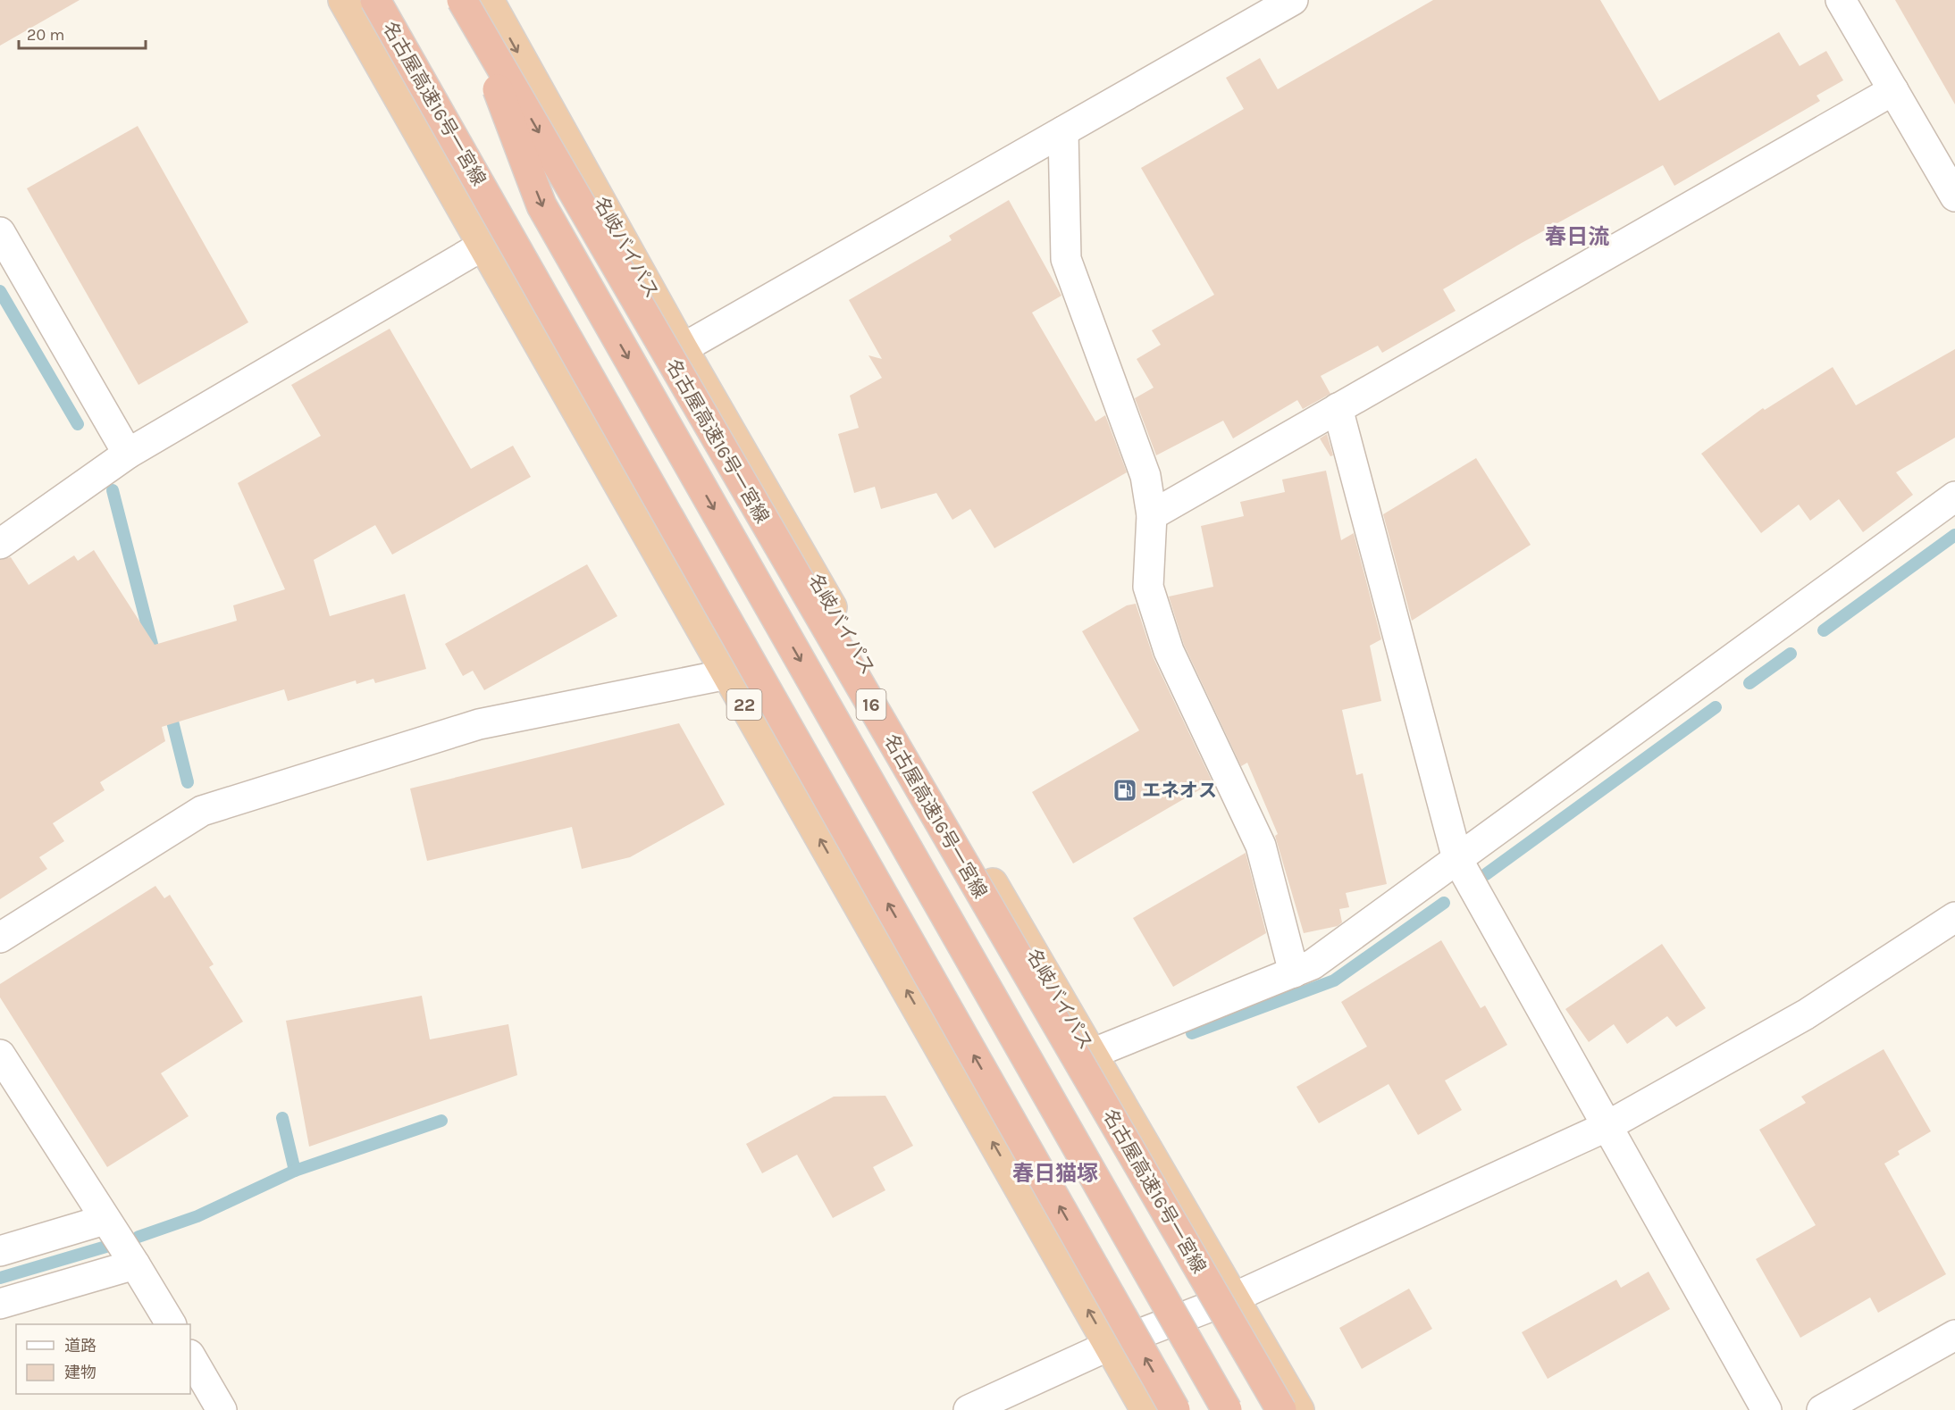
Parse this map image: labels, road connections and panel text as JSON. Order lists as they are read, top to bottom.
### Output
{
  "streets": {
    "highway": [
      "名古屋高速16号一宮線",
      "名岐バイパス",
      "22",
      "16"
    ]
  },
  "crossings": [
    ["名古屋高速16号一宮線", "名岐バイパス"]
  ],
  "districts": ["春日流", "春日猫塚"],
  "places": {
    "fuel station": ["エネオス"]
  },
  "legend": ["道路", "建物"],
  "scale_bar": "20 m"
}
